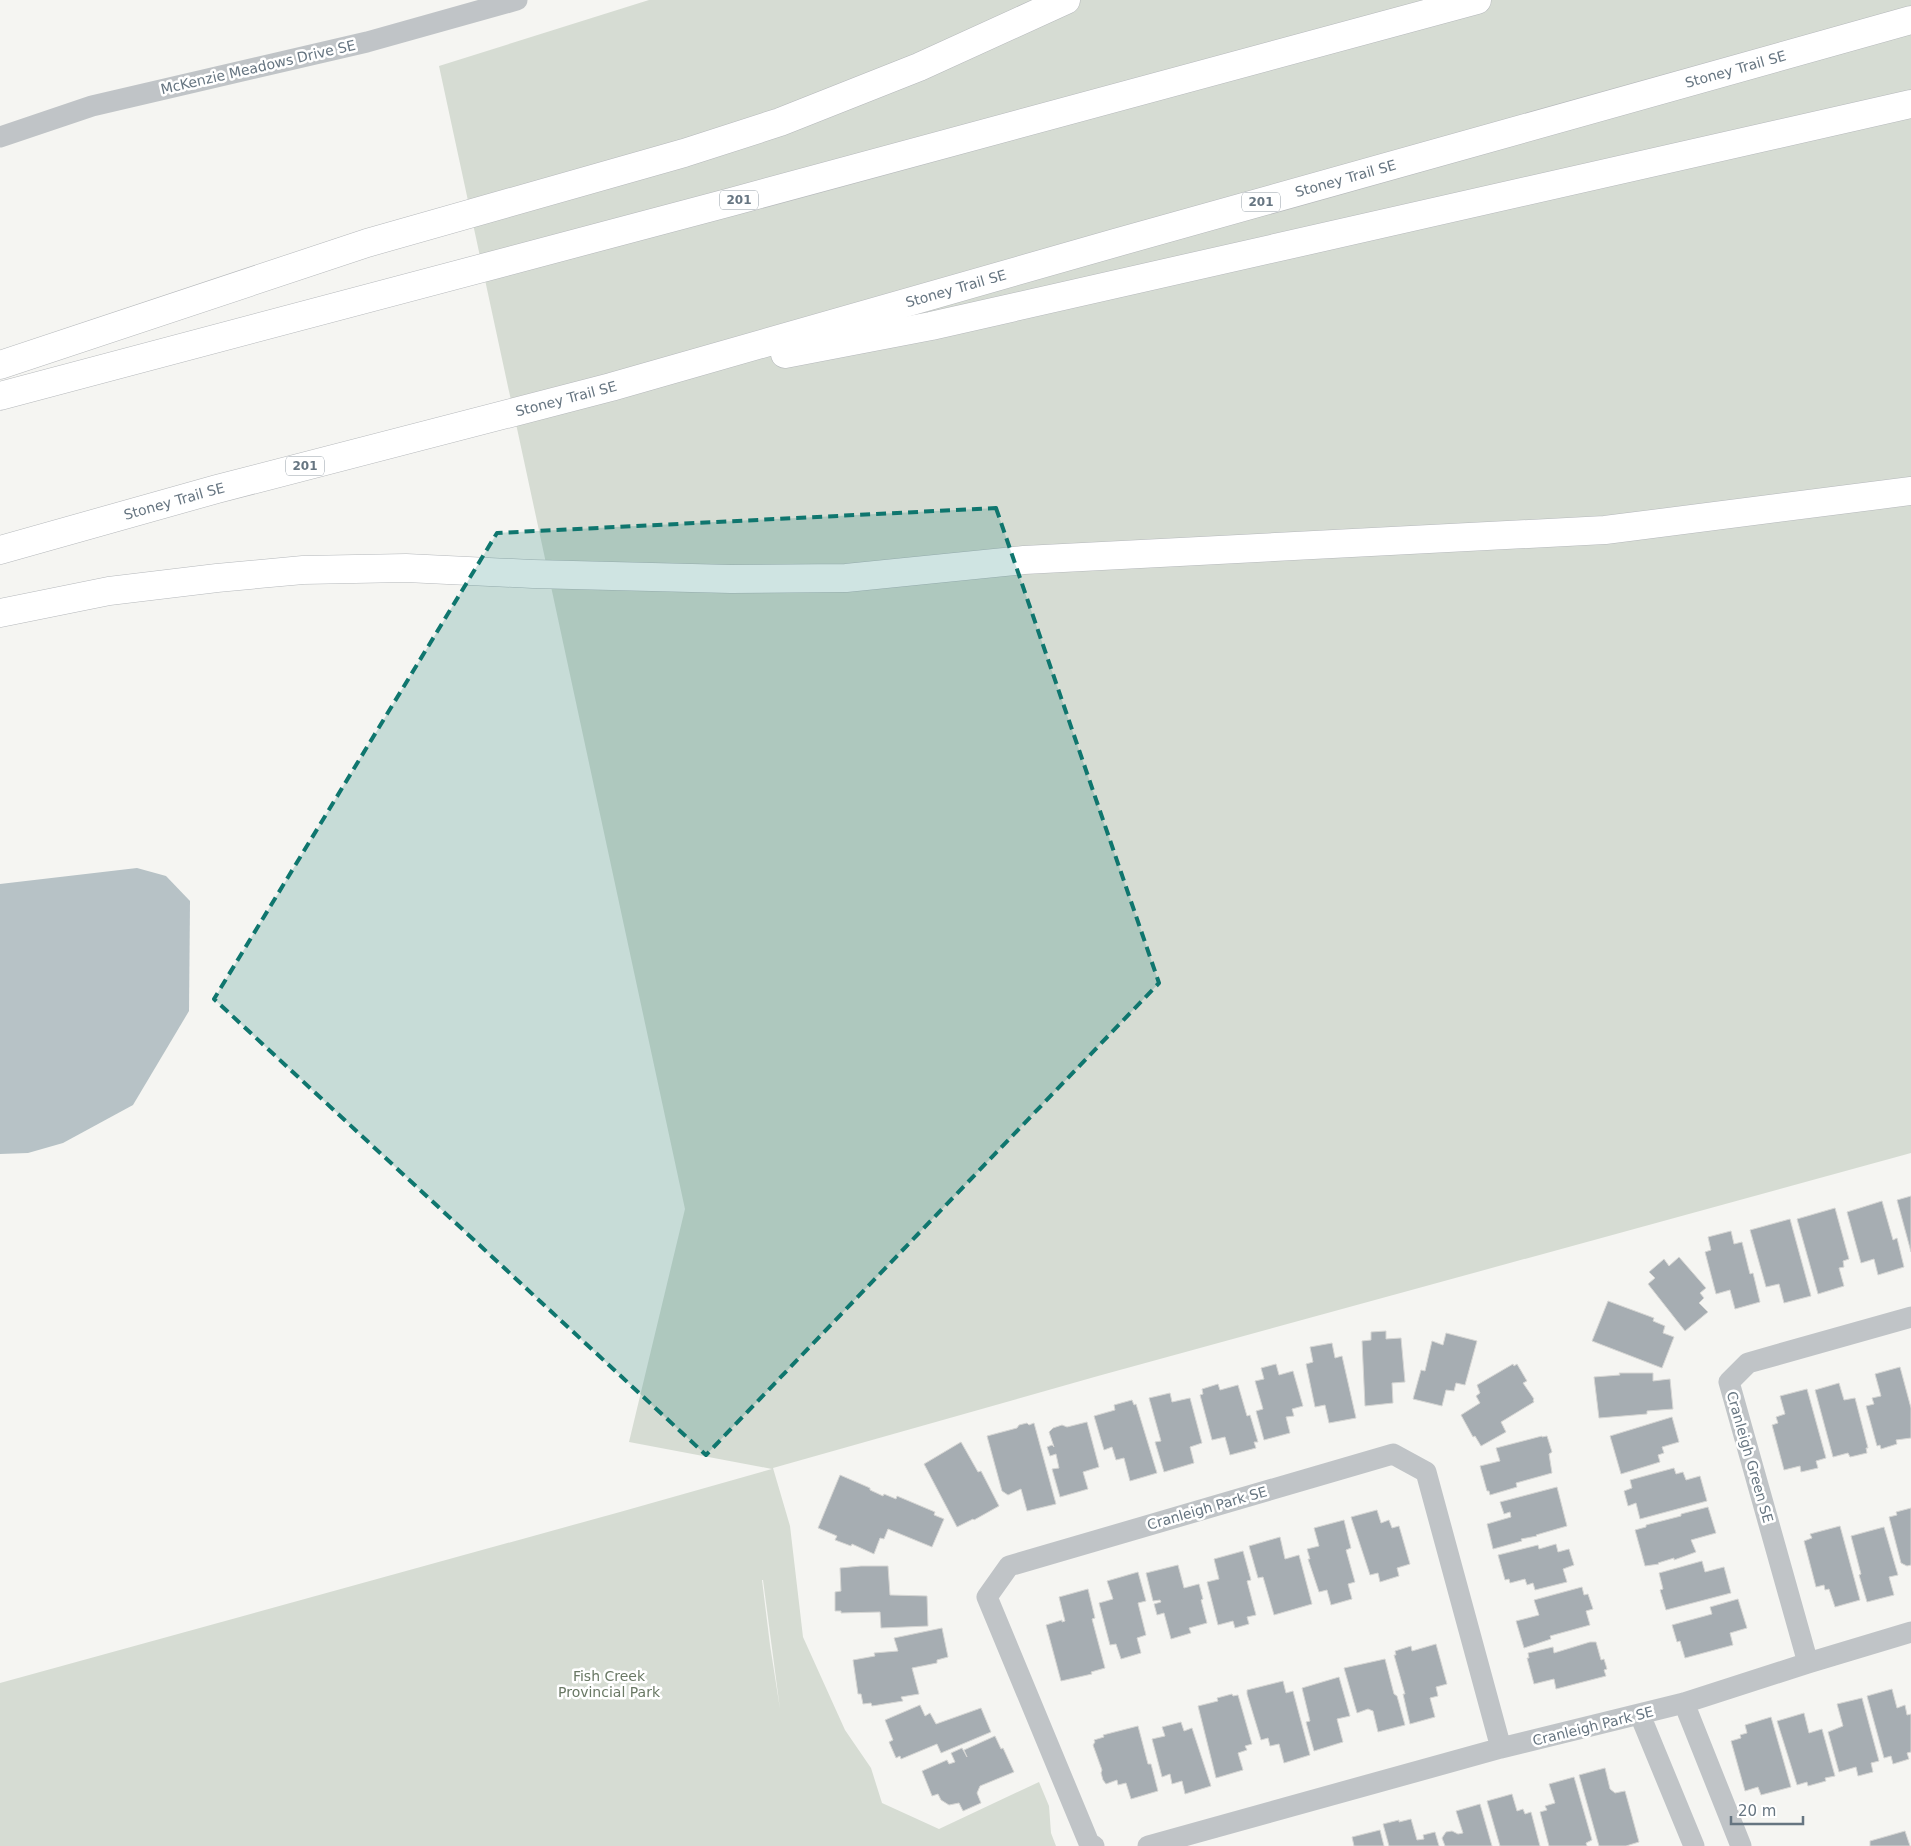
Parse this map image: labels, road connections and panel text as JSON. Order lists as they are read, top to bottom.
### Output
{
  "streets": {
    "highway": ["Stoney Trail SE", "201"],
    "street": ["McKenzie Meadows Drive SE", "Cranleigh Green SE", "Cranleigh Park SE"]
  },
  "parks": ["Fish Creek Provincial Park"],
  "scale_bar": "20 m"
}
